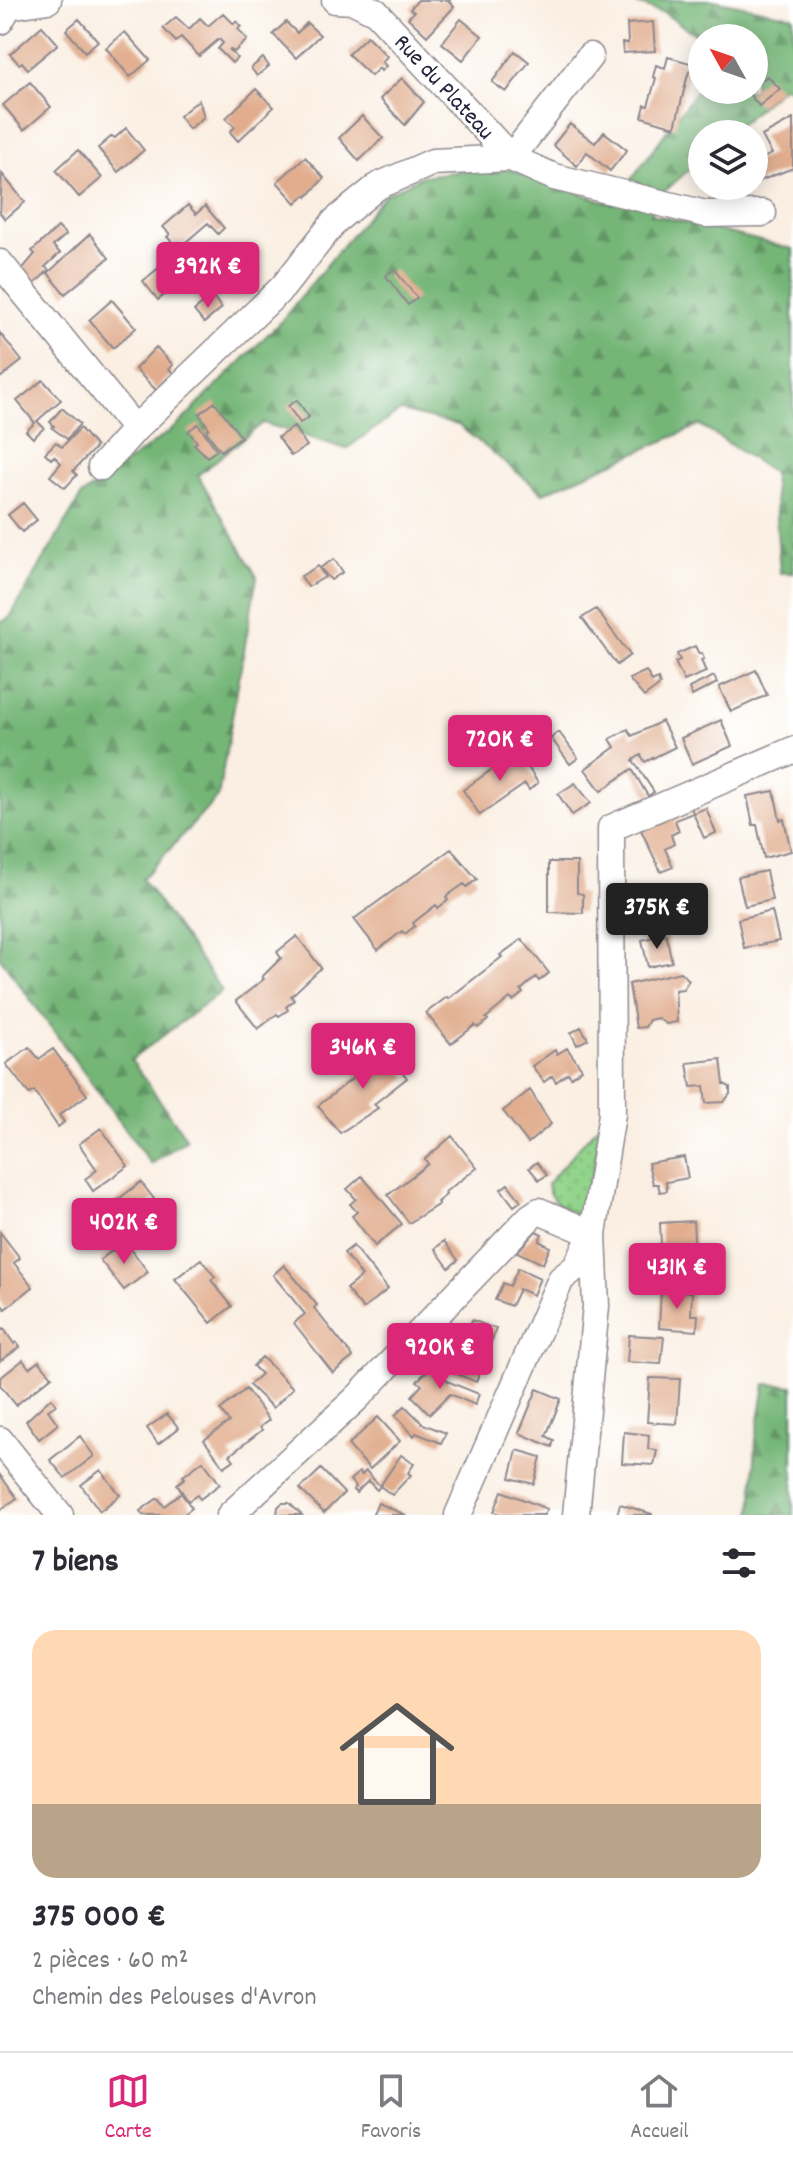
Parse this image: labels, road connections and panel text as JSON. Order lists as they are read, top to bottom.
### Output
{
  "streets": {
    "street": ["Rue du Plateau"]
  },
  "north": "top left",
  "page": {
    "price": [
      "392K €",
      "720K €",
      "375K €",
      "346K €",
      "402K €",
      "431K €",
      "920K €"
    ],
    "heading": "7 biens",
    "list": [
      {
        "name": "375 000 €",
        "note": "2 pièces · 60 m² · Chemin des Pelouses d'Avron"
      }
    ],
    "tabs": ["Carte", "Favoris", "Accueil"]
  }
}
